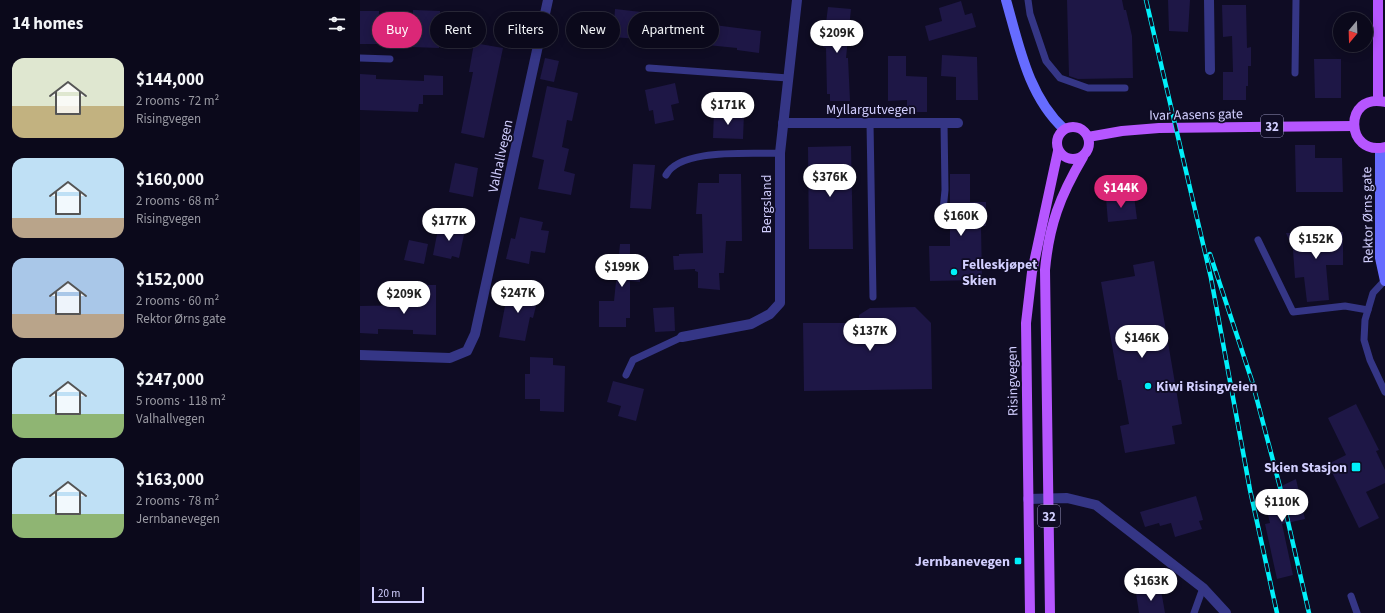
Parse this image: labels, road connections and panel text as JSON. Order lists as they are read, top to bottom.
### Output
{
  "streets": {
    "main road": [
      "Ivar Aasens gate",
      "32",
      "Rektor Ørns gate",
      "Risingvegen"
    ],
    "street": ["Myllargutvegen", "Valhallvegen", "Bergsland"]
  },
  "crossings": [
    ["Myllargutvegen", "Bergsland"],
    ["Ivar Aasens gate", "32"],
    ["Ivar Aasens gate", "Risingvegen"],
    ["32", "Risingvegen"]
  ],
  "places": {
    "other": ["Felleskjøpet Skien", "Kiwi Risingveien"],
    "transit": ["Skien Stasjon", "Jernbanevegen"]
  },
  "scale_bar": "20 m",
  "north": "bottom",
  "page": {
    "heading": "14 homes",
    "chip": [
      "Buy",
      "Rent",
      "Filters",
      "New",
      "Apartment"
    ],
    "price": [
      "$209K",
      "$171K",
      "$376K",
      "$144K",
      "$160K",
      "$177K",
      "$152K",
      "$199K",
      "$247K",
      "$209K",
      "$137K",
      "$146K",
      "$110K",
      "$163K"
    ],
    "list": [
      {
        "name": "$144,000",
        "note": "2 rooms · 72 m² · Risingvegen"
      },
      {
        "name": "$160,000",
        "note": "2 rooms · 68 m² · Risingvegen"
      },
      {
        "name": "$152,000",
        "note": "2 rooms · 60 m² · Rektor Ørns gate"
      },
      {
        "name": "$247,000",
        "note": "5 rooms · 118 m² · Valhallvegen"
      },
      {
        "name": "$163,000",
        "note": "2 rooms · 78 m² · Jernbanevegen"
      }
    ],
    "scale": "20 m"
  }
}
